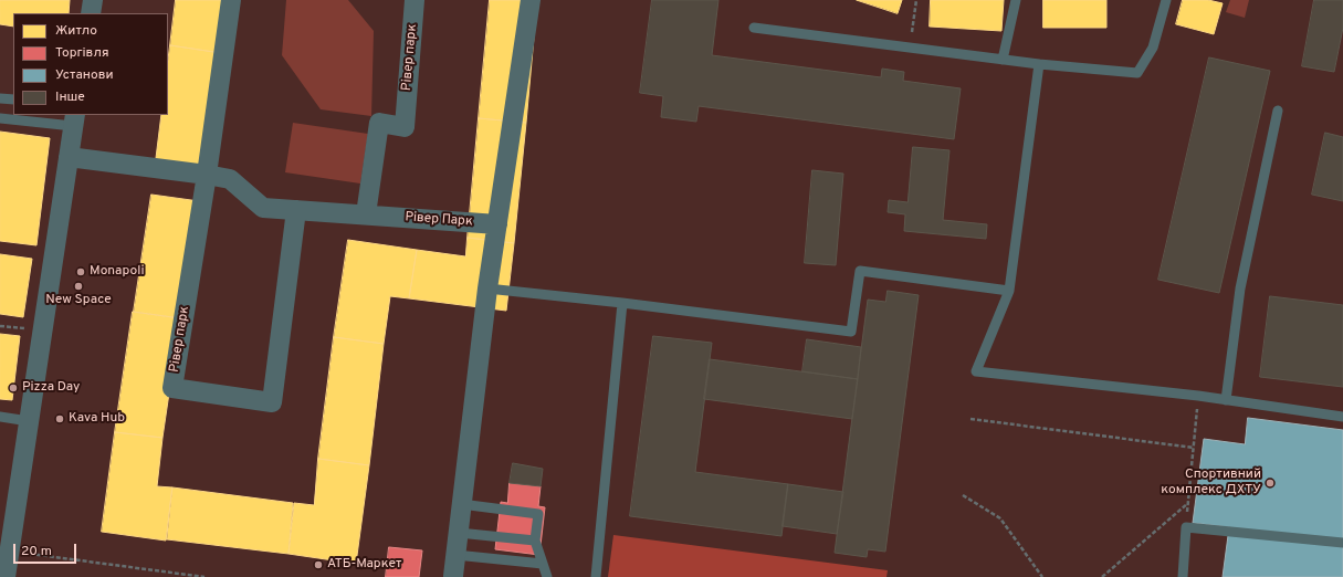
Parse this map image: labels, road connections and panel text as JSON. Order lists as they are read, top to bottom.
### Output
{
  "streets": {
    "street": ["Рівер парк", "Рівер Парк"]
  },
  "crossings": [
    ["Рівер парк", "Рівер Парк"]
  ],
  "places": [
    "Monapoli",
    "New Space",
    "Pizza Day",
    "Kava Hub",
    "Спортивний комплекс ДХТУ",
    "АТБ-Маркет"
  ],
  "legend": [
    "Житло",
    "Торгівля",
    "Установи",
    "Інше"
  ],
  "scale_bar": "20 m"
}
